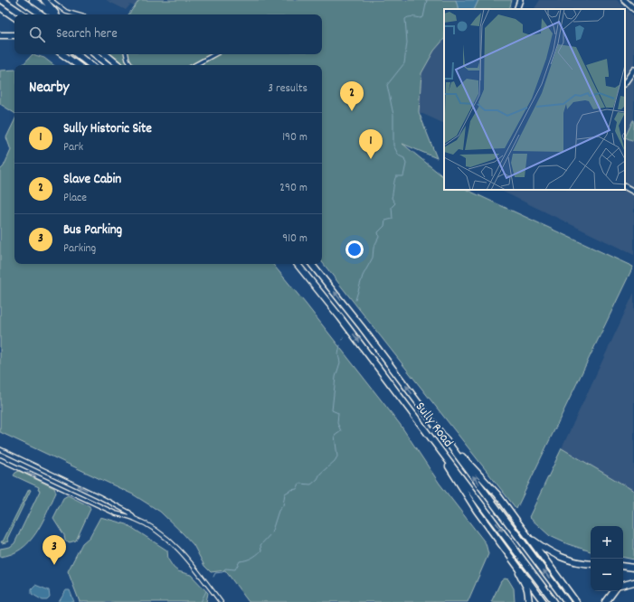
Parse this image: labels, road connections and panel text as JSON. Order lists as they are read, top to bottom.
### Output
{
  "streets": {
    "highway": ["Sully Road"]
  },
  "page": {
    "search": "Search here",
    "heading": ["Nearby", "3 results"],
    "pins": ["2", "1", "3"],
    "list": [
      {
        "mark": "1",
        "name": "Sully Historic Site",
        "note": "Park",
        "value": "190 m"
      },
      {
        "mark": "2",
        "name": "Slave Cabin",
        "note": "Place",
        "value": "290 m"
      },
      {
        "mark": "3",
        "name": "Bus Parking",
        "note": "Parking",
        "value": "910 m"
      }
    ],
    "map_buttons": ["+", "−"]
  }
}
